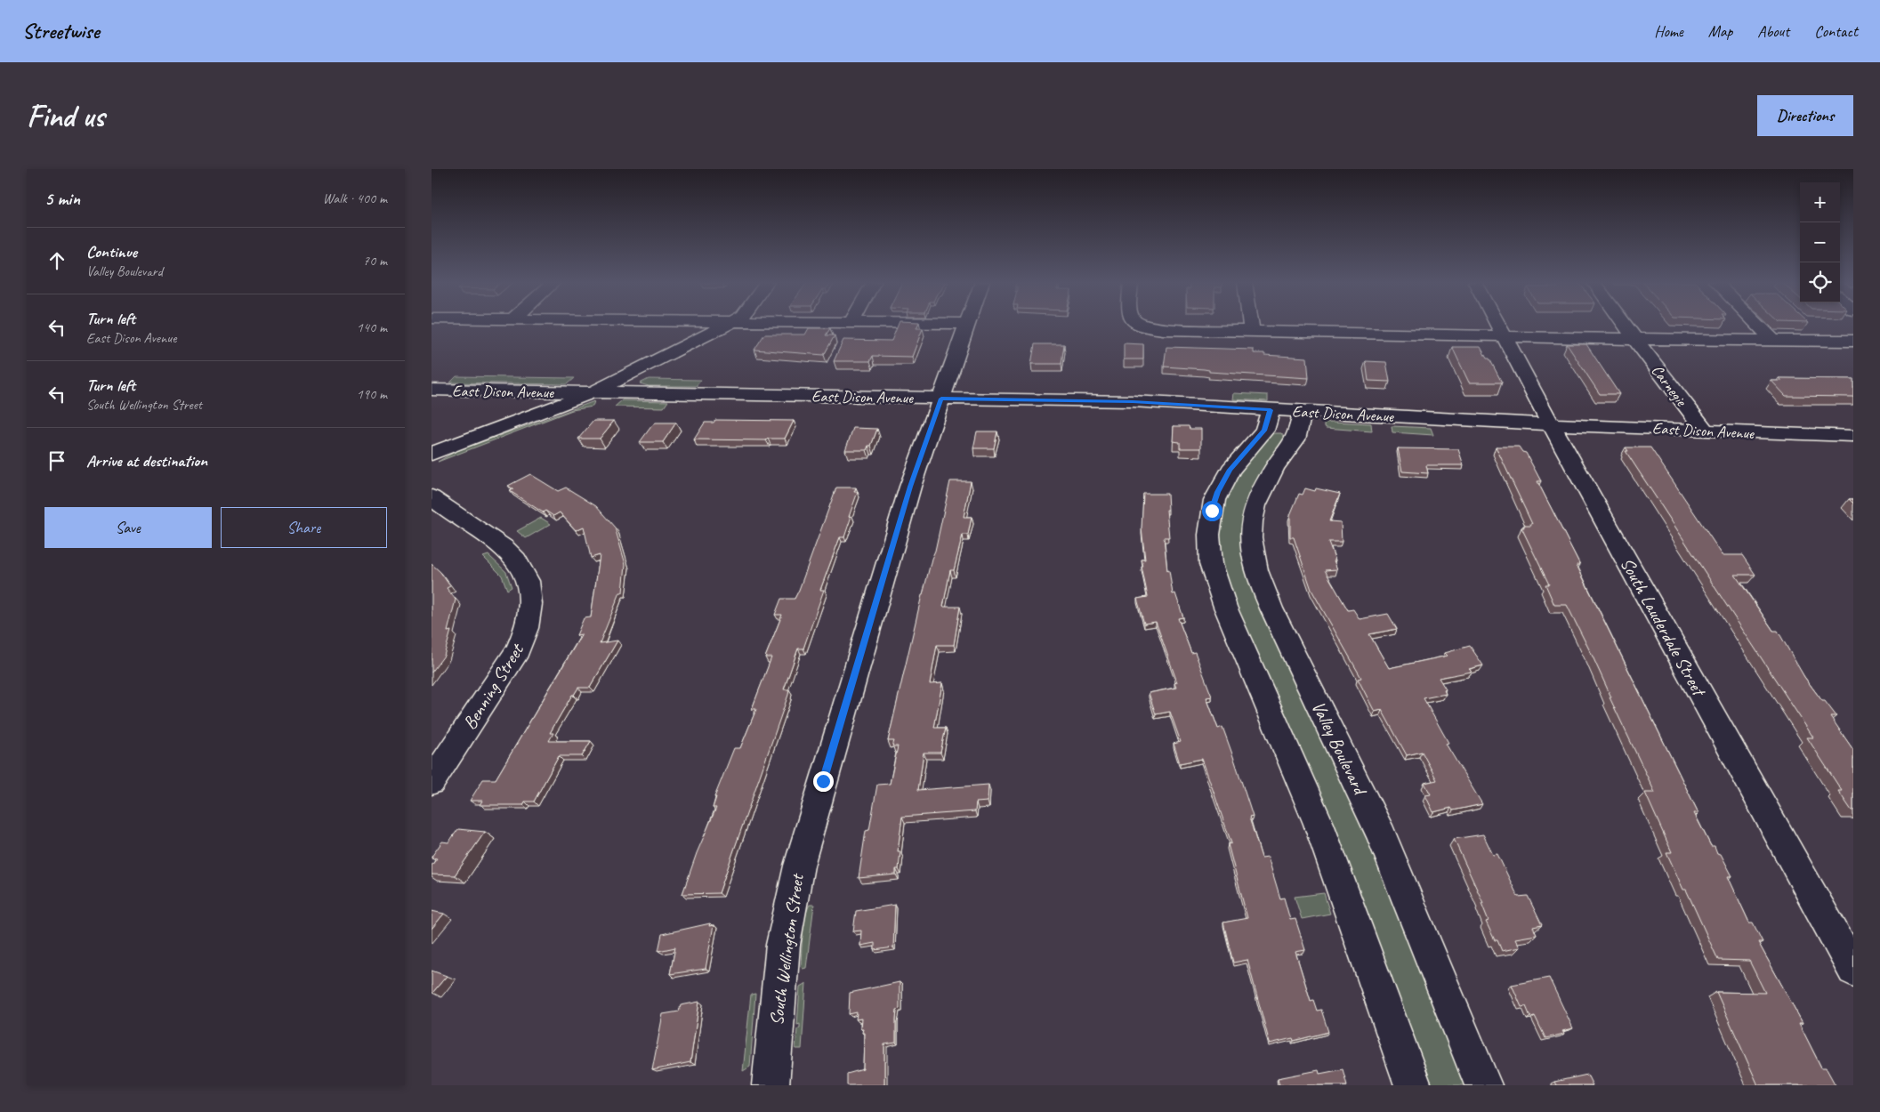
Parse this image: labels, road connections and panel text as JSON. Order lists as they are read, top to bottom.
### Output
{
  "streets": {
    "street": [
      "Carnegie",
      "East Dison Avenue",
      "South Lauderdale Street",
      "Benning Street",
      "Valley Boulevard",
      "South Wellington Street"
    ]
  },
  "crossings": [
    ["Carnegie", "East Dison Avenue"],
    ["East Dison Avenue", "South Lauderdale Street"],
    ["East Dison Avenue", "Valley Boulevard"],
    ["East Dison Avenue", "South Wellington Street"]
  ],
  "page": {
    "header": "Streetwise",
    "nav": [
      "Home",
      "Map",
      "About",
      "Contact"
    ],
    "buttons": [
      "Directions",
      ["Save", "Share"]
    ],
    "title": "Find us",
    "heading": ["5 min", "Walk · 400 m"],
    "map_buttons": ["+", "−"],
    "list": [
      ["Continue", "Valley Boulevard", "70 m"],
      ["Turn left", "East Dison Avenue", "140 m"],
      ["Turn left", "South Wellington Street", "190 m"],
      "Arrive at destination"
    ]
  }
}
